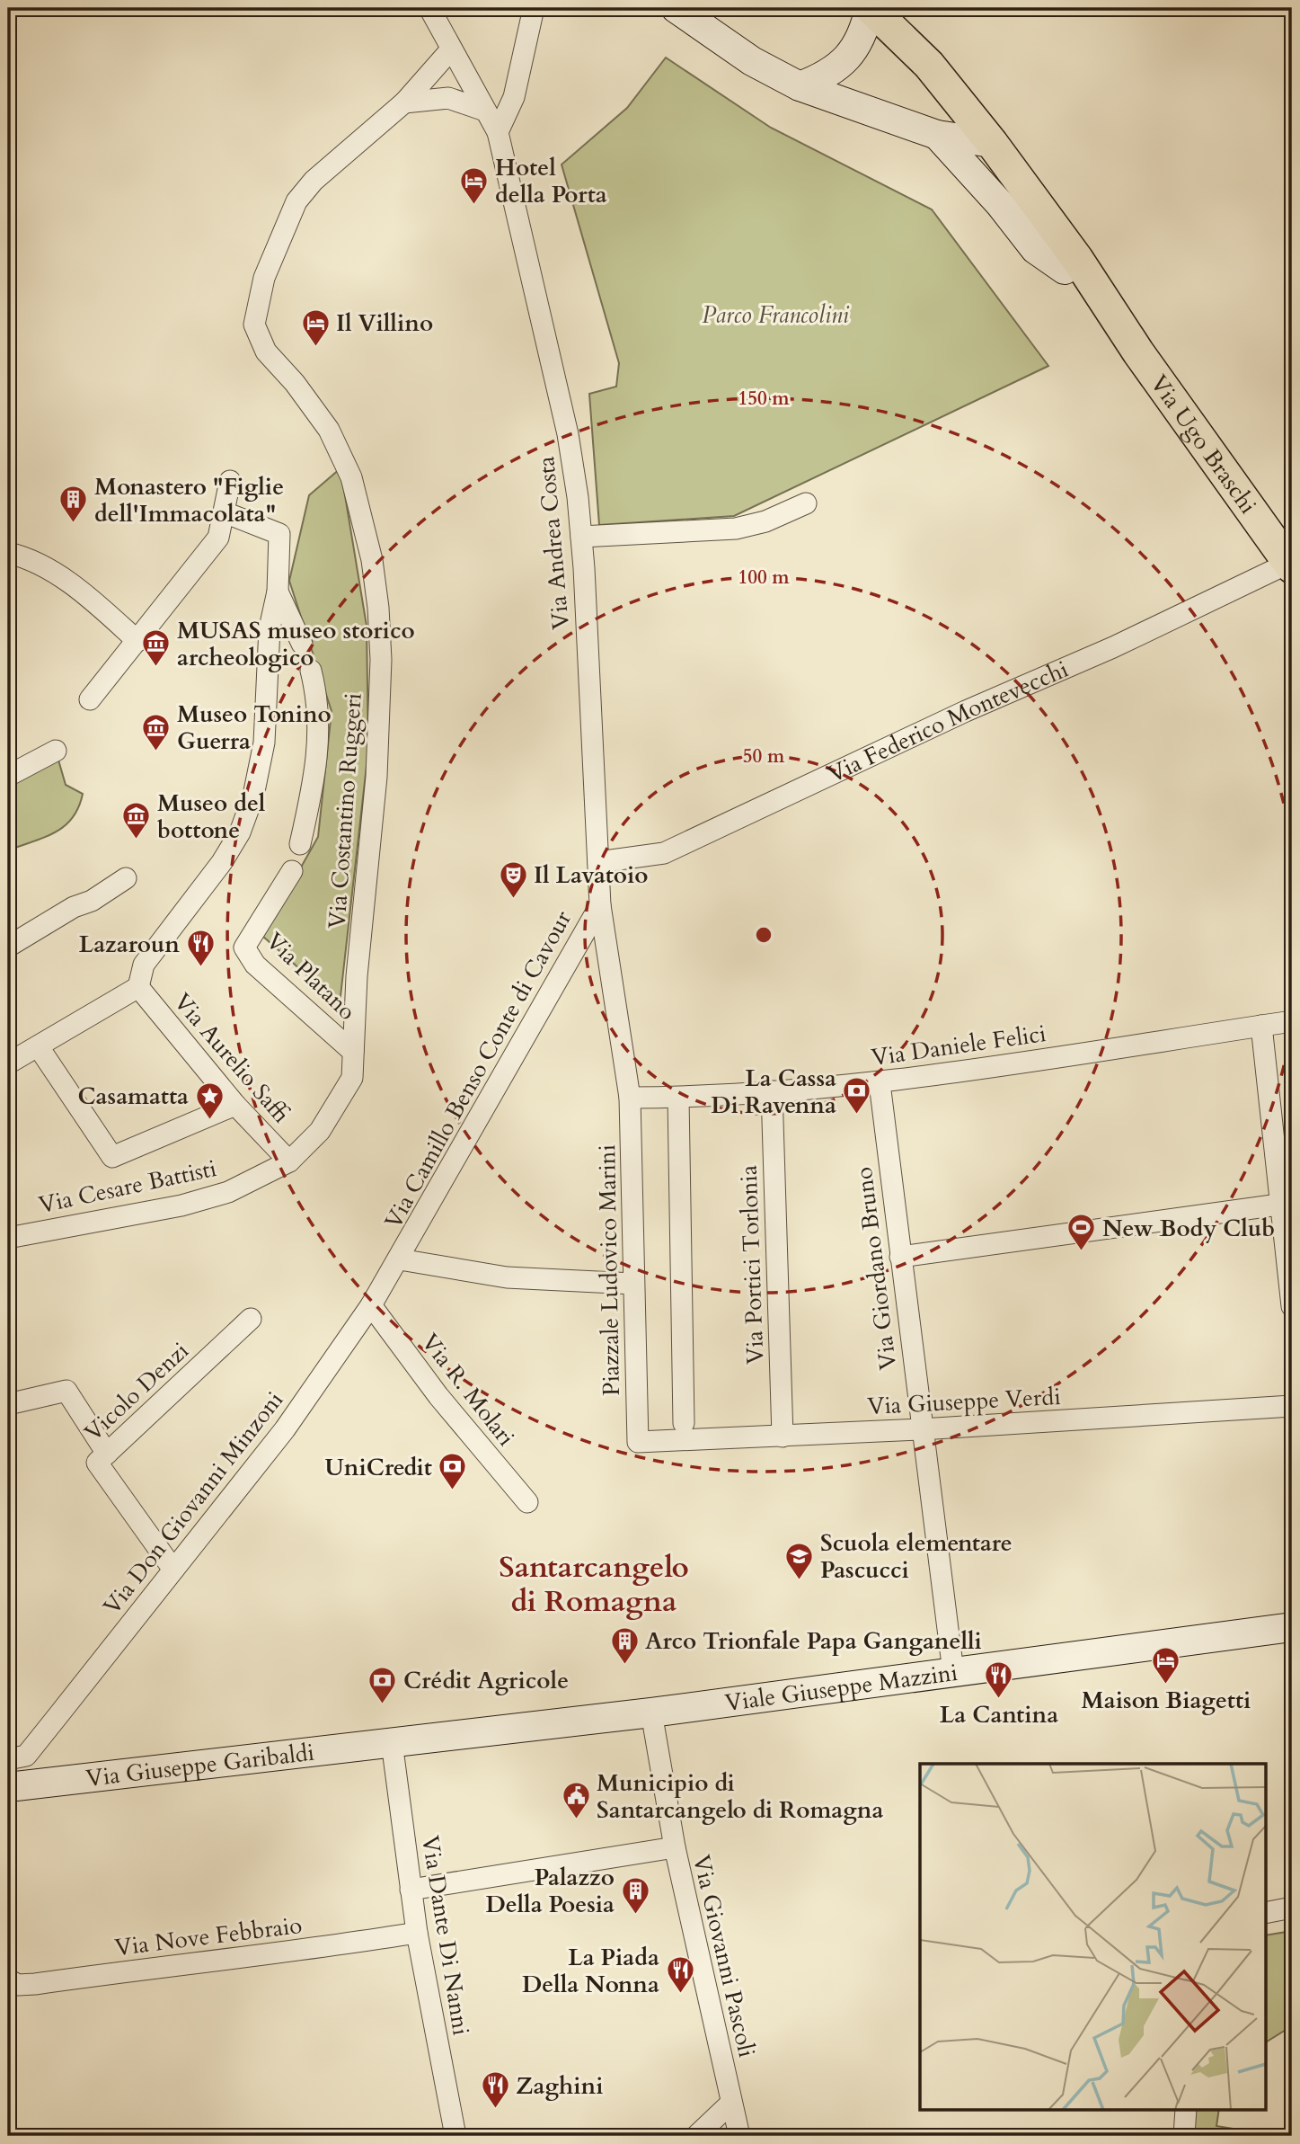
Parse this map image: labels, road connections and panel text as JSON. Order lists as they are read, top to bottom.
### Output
{
  "streets": {
    "main road": ["Via Ugo Braschi", "Viale Giuseppe Mazzini", "Via Giuseppe Garibaldi"],
    "street": [
      "Via Andrea Costa",
      "Via Federico Montevecchi",
      "Via Costantino Ruggeri",
      "Via Platano",
      "Via Daniele Felici",
      "Via Aurelio Saffi",
      "Via Camillo Benso Conte di Cavour",
      "Via Cesare Battisti",
      "Via Portici Torlonia",
      "Via Giordano Bruno",
      "Piazzale Ludovico Marini",
      "Via R. Molari",
      "Vicolo Denzi",
      "Via Giuseppe Verdi",
      "Via Don Giovanni Minzoni",
      "Via Dante Di Nanni",
      "Via Nove Febbraio",
      "Via Giovanni Pascoli"
    ]
  },
  "crossings": [
    ["Via Ugo Braschi", "Via Federico Montevecchi"],
    ["Via Andrea Costa", "Via Federico Montevecchi"],
    ["Via Andrea Costa", "Via Daniele Felici"],
    ["Via Andrea Costa", "Via Camillo Benso Conte di Cavour"],
    ["Via Andrea Costa", "Piazzale Ludovico Marini"],
    ["Via Costantino Ruggeri", "Via Platano"],
    ["Via Costantino Ruggeri", "Via Aurelio Saffi"],
    ["Via Costantino Ruggeri", "Via Cesare Battisti"],
    ["Via Daniele Felici", "Via Portici Torlonia"],
    ["Via Daniele Felici", "Via Giordano Bruno"],
    ["Via Daniele Felici", "Piazzale Ludovico Marini"],
    ["Via Aurelio Saffi", "Via Cesare Battisti"],
    ["Via Camillo Benso Conte di Cavour", "Via Don Giovanni Minzoni"],
    ["Via Portici Torlonia", "Via Giuseppe Verdi"],
    ["Via Giordano Bruno", "Via Giuseppe Verdi"],
    ["Via Giordano Bruno", "Viale Giuseppe Mazzini"],
    ["Piazzale Ludovico Marini", "Via Giuseppe Verdi"],
    ["Via R. Molari", "Via Don Giovanni Minzoni"],
    ["Vicolo Denzi", "Via Don Giovanni Minzoni"],
    ["Viale Giuseppe Mazzini", "Via Giuseppe Garibaldi"],
    ["Viale Giuseppe Mazzini", "Via Dante Di Nanni"],
    ["Viale Giuseppe Mazzini", "Via Giovanni Pascoli"],
    ["Via Giuseppe Garibaldi", "Via Dante Di Nanni"],
    ["Via Dante Di Nanni", "Via Nove Febbraio"]
  ],
  "districts": ["Santarcangelo di Romagna"],
  "parks": ["Parco Francolini"],
  "places": {
    "hotel": ["Hotel della Porta", "Il Villino", "Maison Biagetti"],
    "building": ["Monastero \"Figlie dell'Immacolata\"", "Arco Trionfale Papa Ganganelli", "Palazzo Della Poesia"],
    "museum": ["MUSAS museo storico archeologico", "Museo Tonino Guerra", "Museo del bottone"],
    "theatre": ["Il Lavatoio"],
    "restaurant": [
      "Lazaroun",
      "La Cantina",
      "La Piada Della Nonna",
      "Zaghini"
    ],
    "bank": ["La Cassa Di Ravenna", "UniCredit", "Crédit Agricole"],
    "place": ["Casamatta"],
    "sports": ["New Body Club"],
    "school or university": ["Scuola elementare Pascucci"],
    "public building": ["Municipio di Santarcangelo di Romagna"]
  },
  "rings": ["150 m", "100 m", "50 m"]
}
